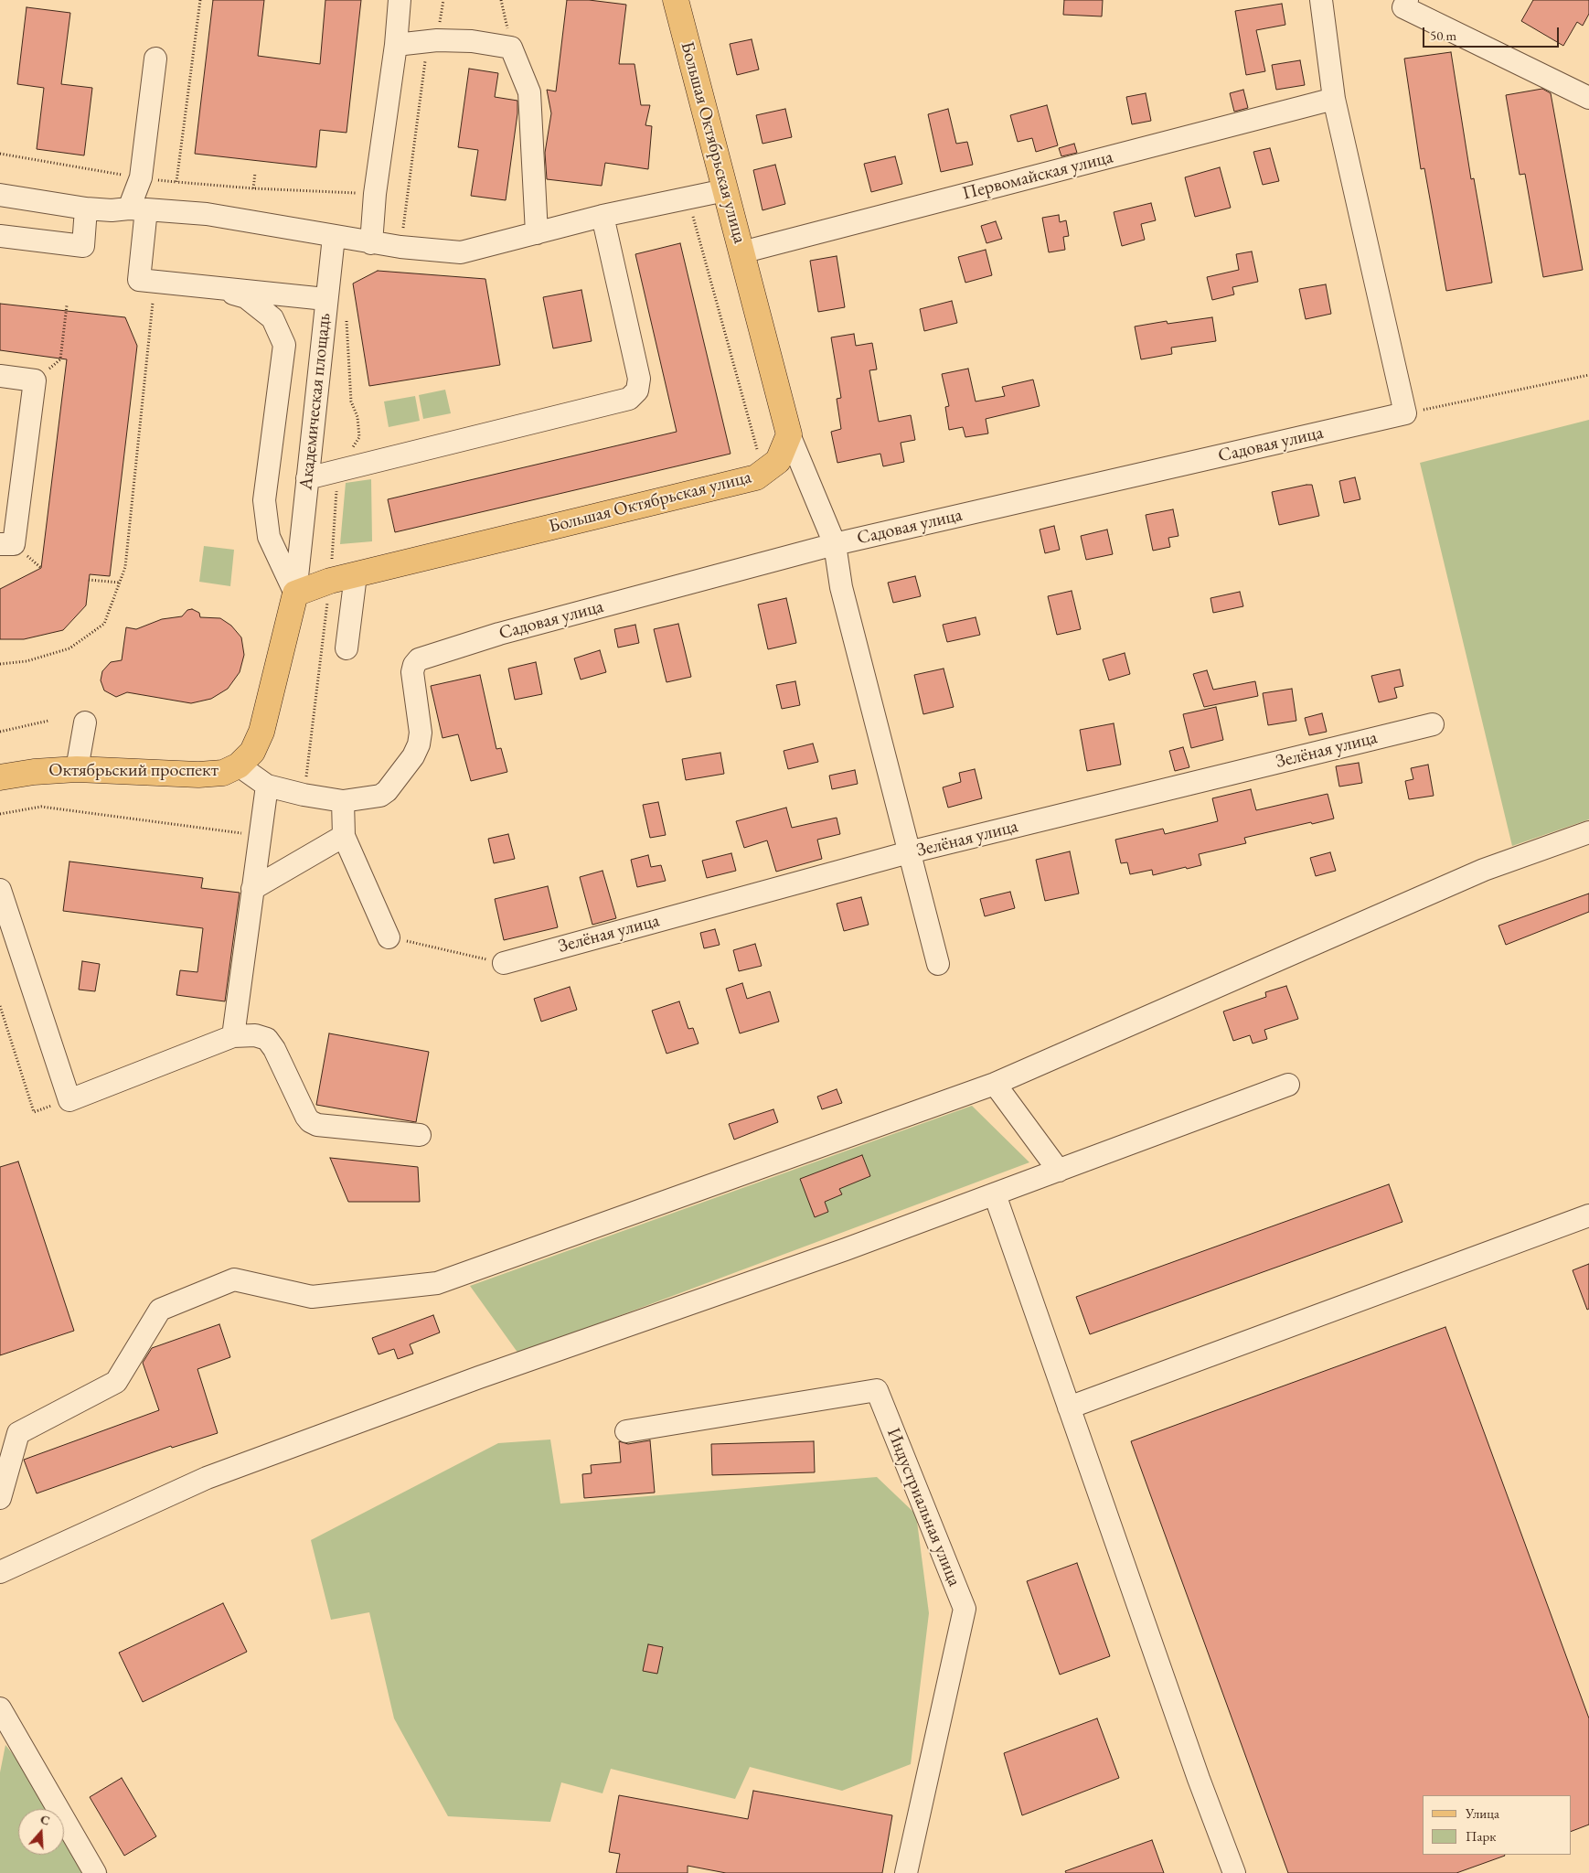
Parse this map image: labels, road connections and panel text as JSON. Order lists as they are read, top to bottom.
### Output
{
  "streets": {
    "main road": ["Большая Октябрьская улица", "Октябрьский проспект"],
    "street": [
      "Первомайская улица",
      "Академическая площадь",
      "Садовая улица",
      "Зелёная улица",
      "Индустриальная улица"
    ]
  },
  "crossings": [
    ["Большая Октябрьская улица", "Первомайская улица"],
    ["Большая Октябрьская улица", "Академическая площадь"]
  ],
  "legend": ["Улица", "Парк"],
  "scale_bar": "50 m",
  "north": "top"
}
